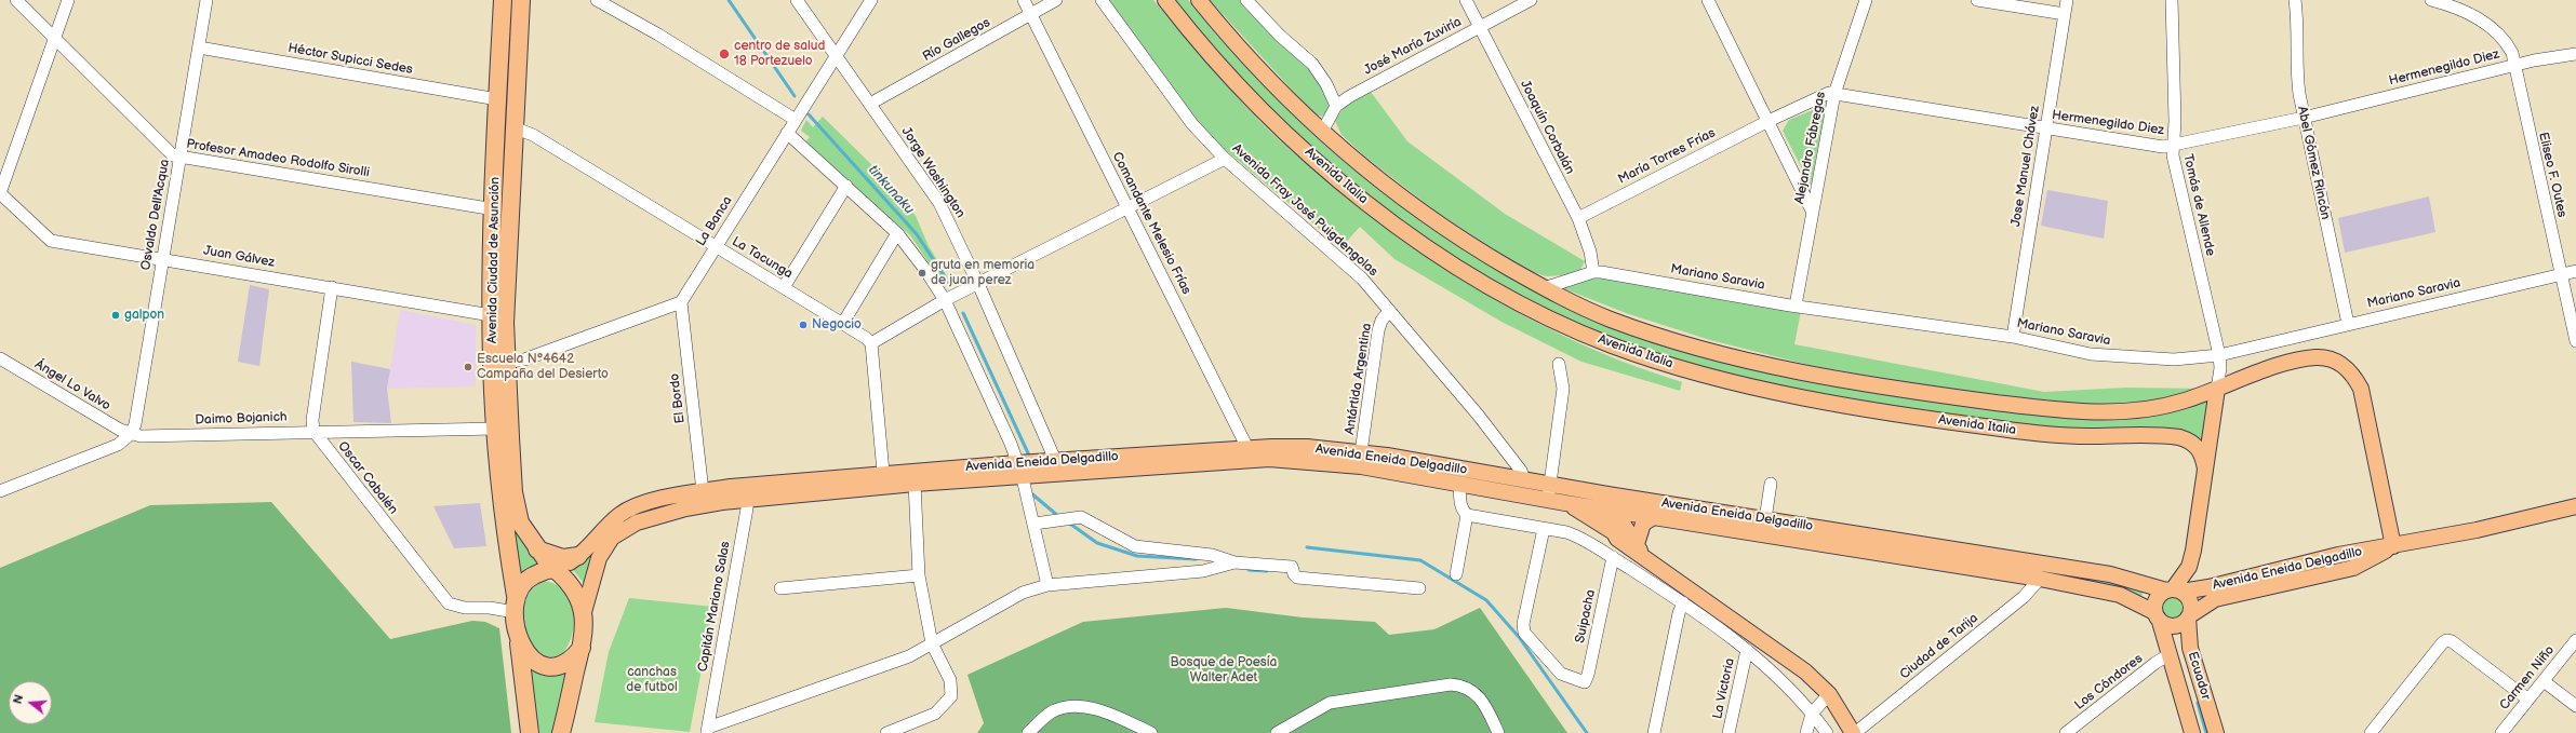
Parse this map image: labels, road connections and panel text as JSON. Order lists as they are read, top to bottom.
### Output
{
  "streets": {
    "highway": ["Avenida Ciudad de Asunción"],
    "main road": ["Avenida Italia", "Avenida Eneida Delgadillo", "Ecuador"],
    "street": [
      "Río Gallegos",
      "José María Zuviría",
      "Héctor Supicci Sedes",
      "Hermenegildo Diez",
      "Joaquín Corbalán",
      "Alejandro Fábregas",
      "María Torres Frías",
      "Profesor Amadeo Rodolfo Sirolli",
      "Abel Gómez Rincón",
      "Jose Manuel Chávez",
      "Jorge Washington",
      "Eliseo F. Outes",
      "Tomás de Allende",
      "Avenida Fray José Puigdengolas",
      "Osvaldo Dell'Acqua",
      "La Banca",
      "Comandante Melesio Frías",
      "Juan Gálvez",
      "La Tacunga",
      "Mariano Saravia",
      "Antártida Argentina",
      "Ángel Lo Valvo",
      "El Bordo",
      "Daimo Bojanich",
      "Oscar Cabalén",
      "Capitán Mariano Salas",
      "Suipacha",
      "Ciudad de Tarija",
      "Carmen Niño",
      "Los Cóndores",
      "La Victoria"
    ]
  },
  "crossings": [
    ["Río Gallegos", "Jorge Washington"],
    ["Río Gallegos", "Comandante Melesio Frías"],
    ["José María Zuviría", "Joaquín Corbalán"],
    ["José María Zuviría", "Avenida Italia"],
    ["Héctor Supicci Sedes", "Osvaldo Dell'Acqua"],
    ["Héctor Supicci Sedes", "Avenida Ciudad de Asunción"],
    ["Hermenegildo Diez", "Alejandro Fábregas"],
    ["Hermenegildo Diez", "María Torres Frías"],
    ["Hermenegildo Diez", "Abel Gómez Rincón"],
    ["Hermenegildo Diez", "Jose Manuel Chávez"],
    ["Hermenegildo Diez", "Eliseo F. Outes"],
    ["Hermenegildo Diez", "Tomás de Allende"],
    ["Joaquín Corbalán", "María Torres Frías"],
    ["Joaquín Corbalán", "Mariano Saravia"],
    ["Alejandro Fábregas", "Mariano Saravia"],
    ["Profesor Amadeo Rodolfo Sirolli", "Osvaldo Dell'Acqua"],
    ["Profesor Amadeo Rodolfo Sirolli", "Avenida Ciudad de Asunción"],
    ["Abel Gómez Rincón", "Mariano Saravia"],
    ["Jose Manuel Chávez", "Mariano Saravia"],
    ["Jorge Washington", "La Banca"],
    ["Jorge Washington", "Avenida Eneida Delgadillo"],
    ["Eliseo F. Outes", "Mariano Saravia"],
    ["Avenida Italia", "Tomás de Allende"],
    ["Avenida Italia", "Mariano Saravia"],
    ["Avenida Italia", "Avenida Eneida Delgadillo"],
    ["Tomás de Allende", "Mariano Saravia"],
    ["Avenida Fray José Puigdengolas", "Antártida Argentina"],
    ["Avenida Fray José Puigdengolas", "Avenida Eneida Delgadillo"],
    ["Osvaldo Dell'Acqua", "Juan Gálvez"],
    ["Osvaldo Dell'Acqua", "Ángel Lo Valvo"],
    ["Osvaldo Dell'Acqua", "Daimo Bojanich"],
    ["La Banca", "La Tacunga"],
    ["La Banca", "El Bordo"],
    ["Comandante Melesio Frías", "Avenida Eneida Delgadillo"],
    ["Juan Gálvez", "Avenida Ciudad de Asunción"],
    ["La Tacunga", "Avenida Ciudad de Asunción"],
    ["Avenida Ciudad de Asunción", "Daimo Bojanich"],
    ["Avenida Ciudad de Asunción", "Avenida Eneida Delgadillo"],
    ["Avenida Ciudad de Asunción", "Oscar Cabalén"],
    ["Antártida Argentina", "Avenida Eneida Delgadillo"],
    ["Ángel Lo Valvo", "Daimo Bojanich"],
    ["El Bordo", "Avenida Eneida Delgadillo"],
    ["Daimo Bojanich", "Oscar Cabalén"],
    ["Avenida Eneida Delgadillo", "Oscar Cabalén"],
    ["Avenida Eneida Delgadillo", "Capitán Mariano Salas"],
    ["Avenida Eneida Delgadillo", "Ciudad de Tarija"],
    ["Avenida Eneida Delgadillo", "Ecuador"],
    ["Ecuador", "Los Cóndores"]
  ],
  "water": ["tinkunaku"],
  "parks": ["Bosque de Poesía Walter Adet", "canchas de futbol"],
  "places": [
    "centro de salud 18 Portezuelo",
    "gruta en memoria de juan perez",
    "galpon",
    "Negocio",
    "Escuela N°4642 Campaña del Desierto"
  ],
  "north": "left"
}
